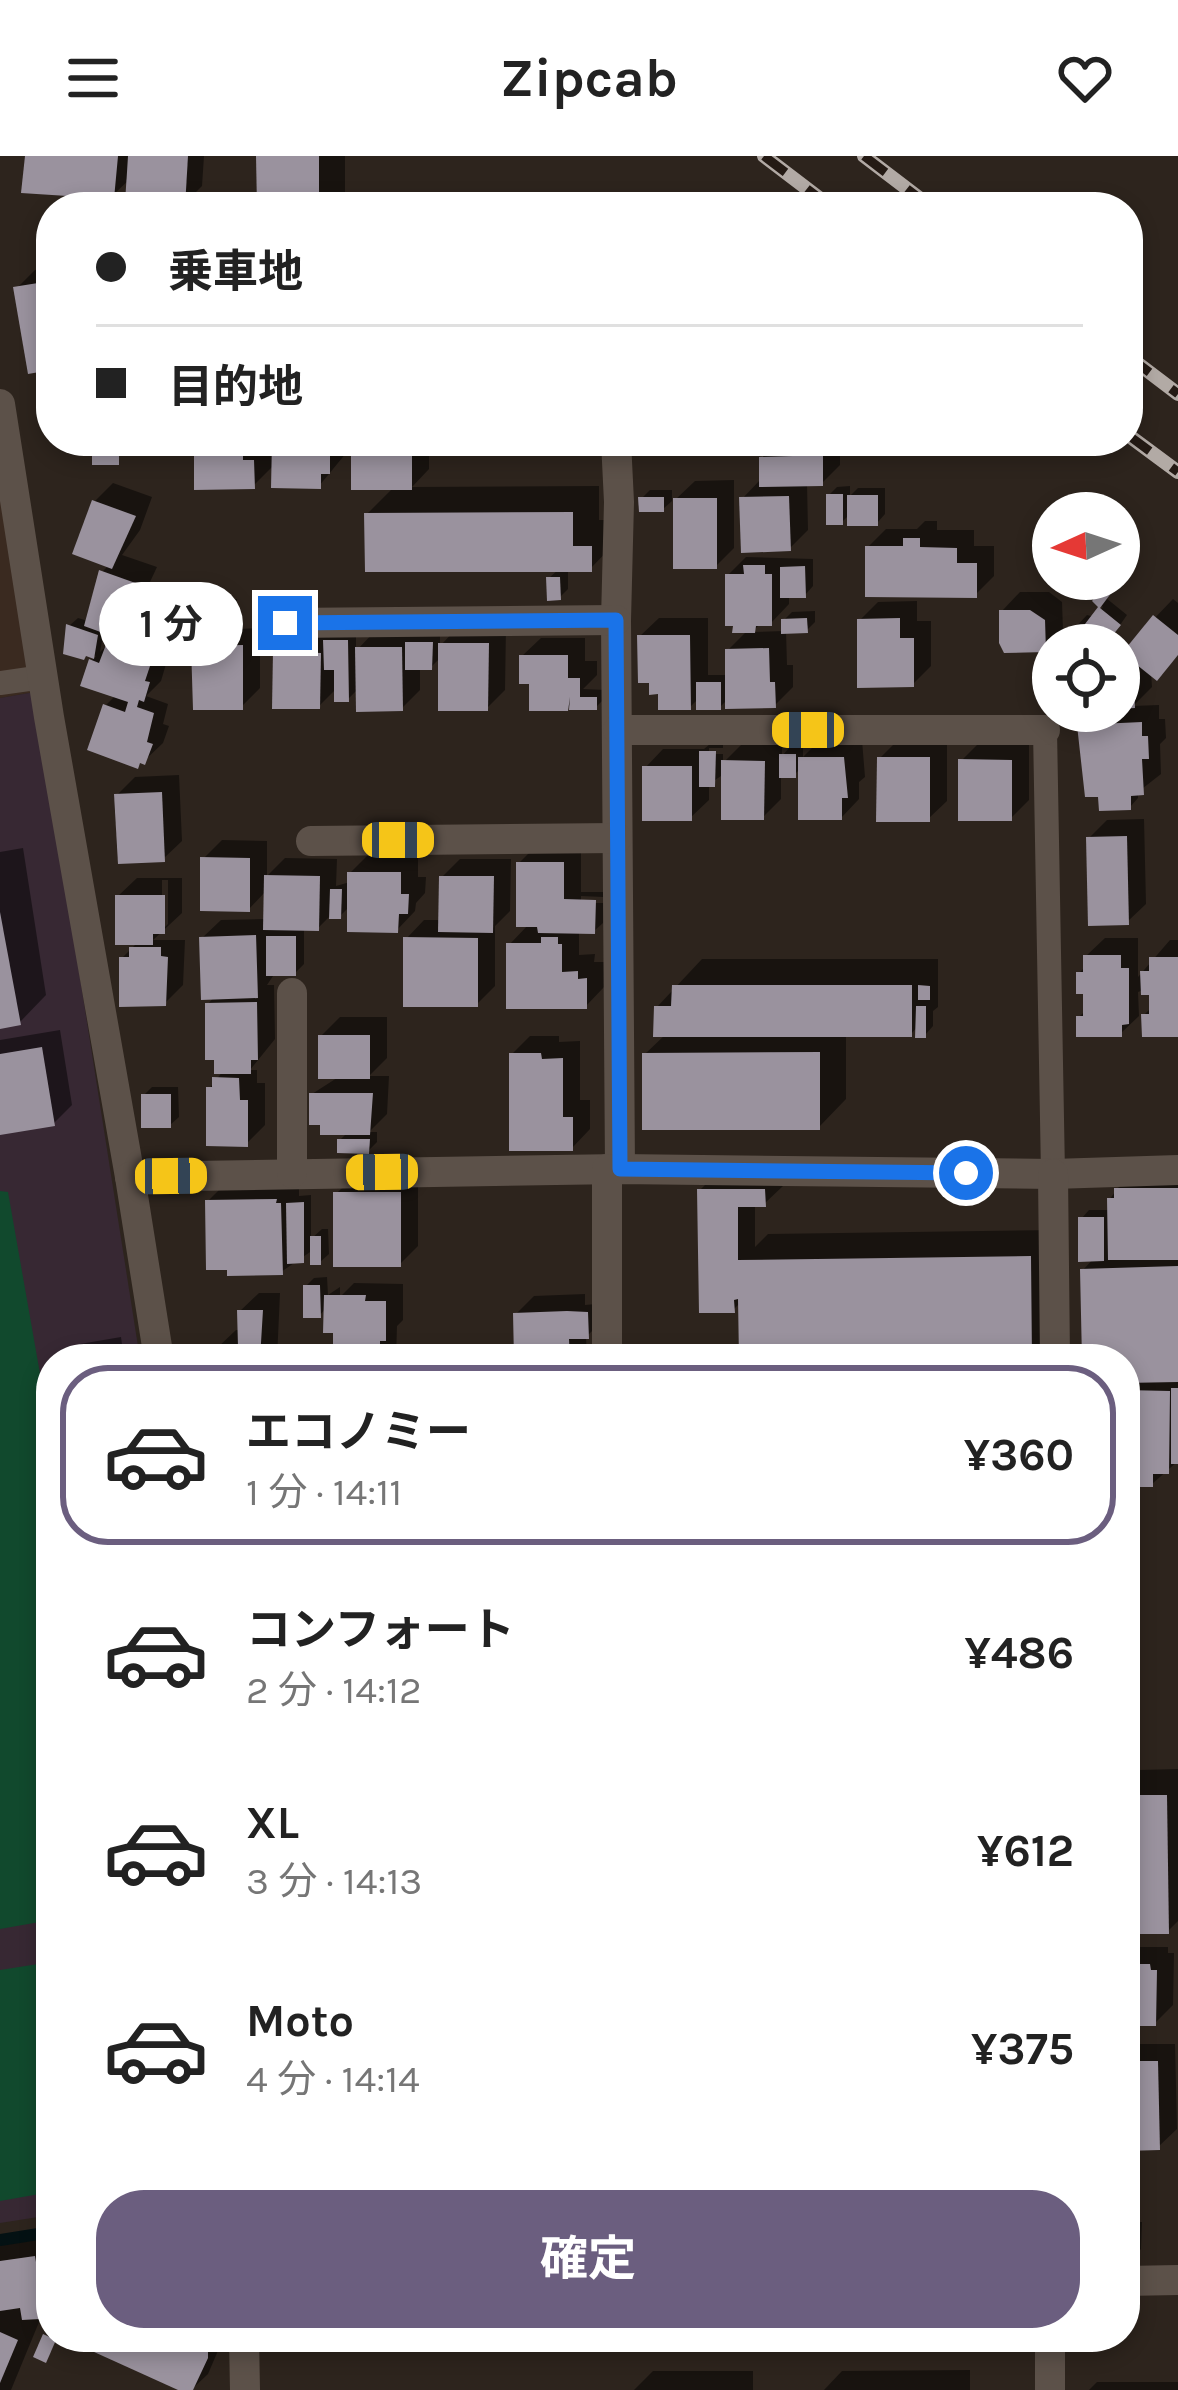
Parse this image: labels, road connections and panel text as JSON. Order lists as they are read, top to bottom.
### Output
{
  "north": "left",
  "page": {
    "header": "Zipcab",
    "banner": ["乗車地", "目的地"],
    "bubble": "1 分",
    "list": [
      {
        "name": "エコノミー",
        "note": "1 分 · 14:11",
        "value": "¥360"
      },
      {
        "name": "コンフォート",
        "note": "2 分 · 14:12",
        "value": "¥486"
      },
      {
        "name": "XL",
        "note": "3 分 · 14:13",
        "value": "¥612"
      },
      {
        "name": "Moto",
        "note": "4 分 · 14:14",
        "value": "¥375"
      }
    ],
    "buttons": "確定"
  }
}
